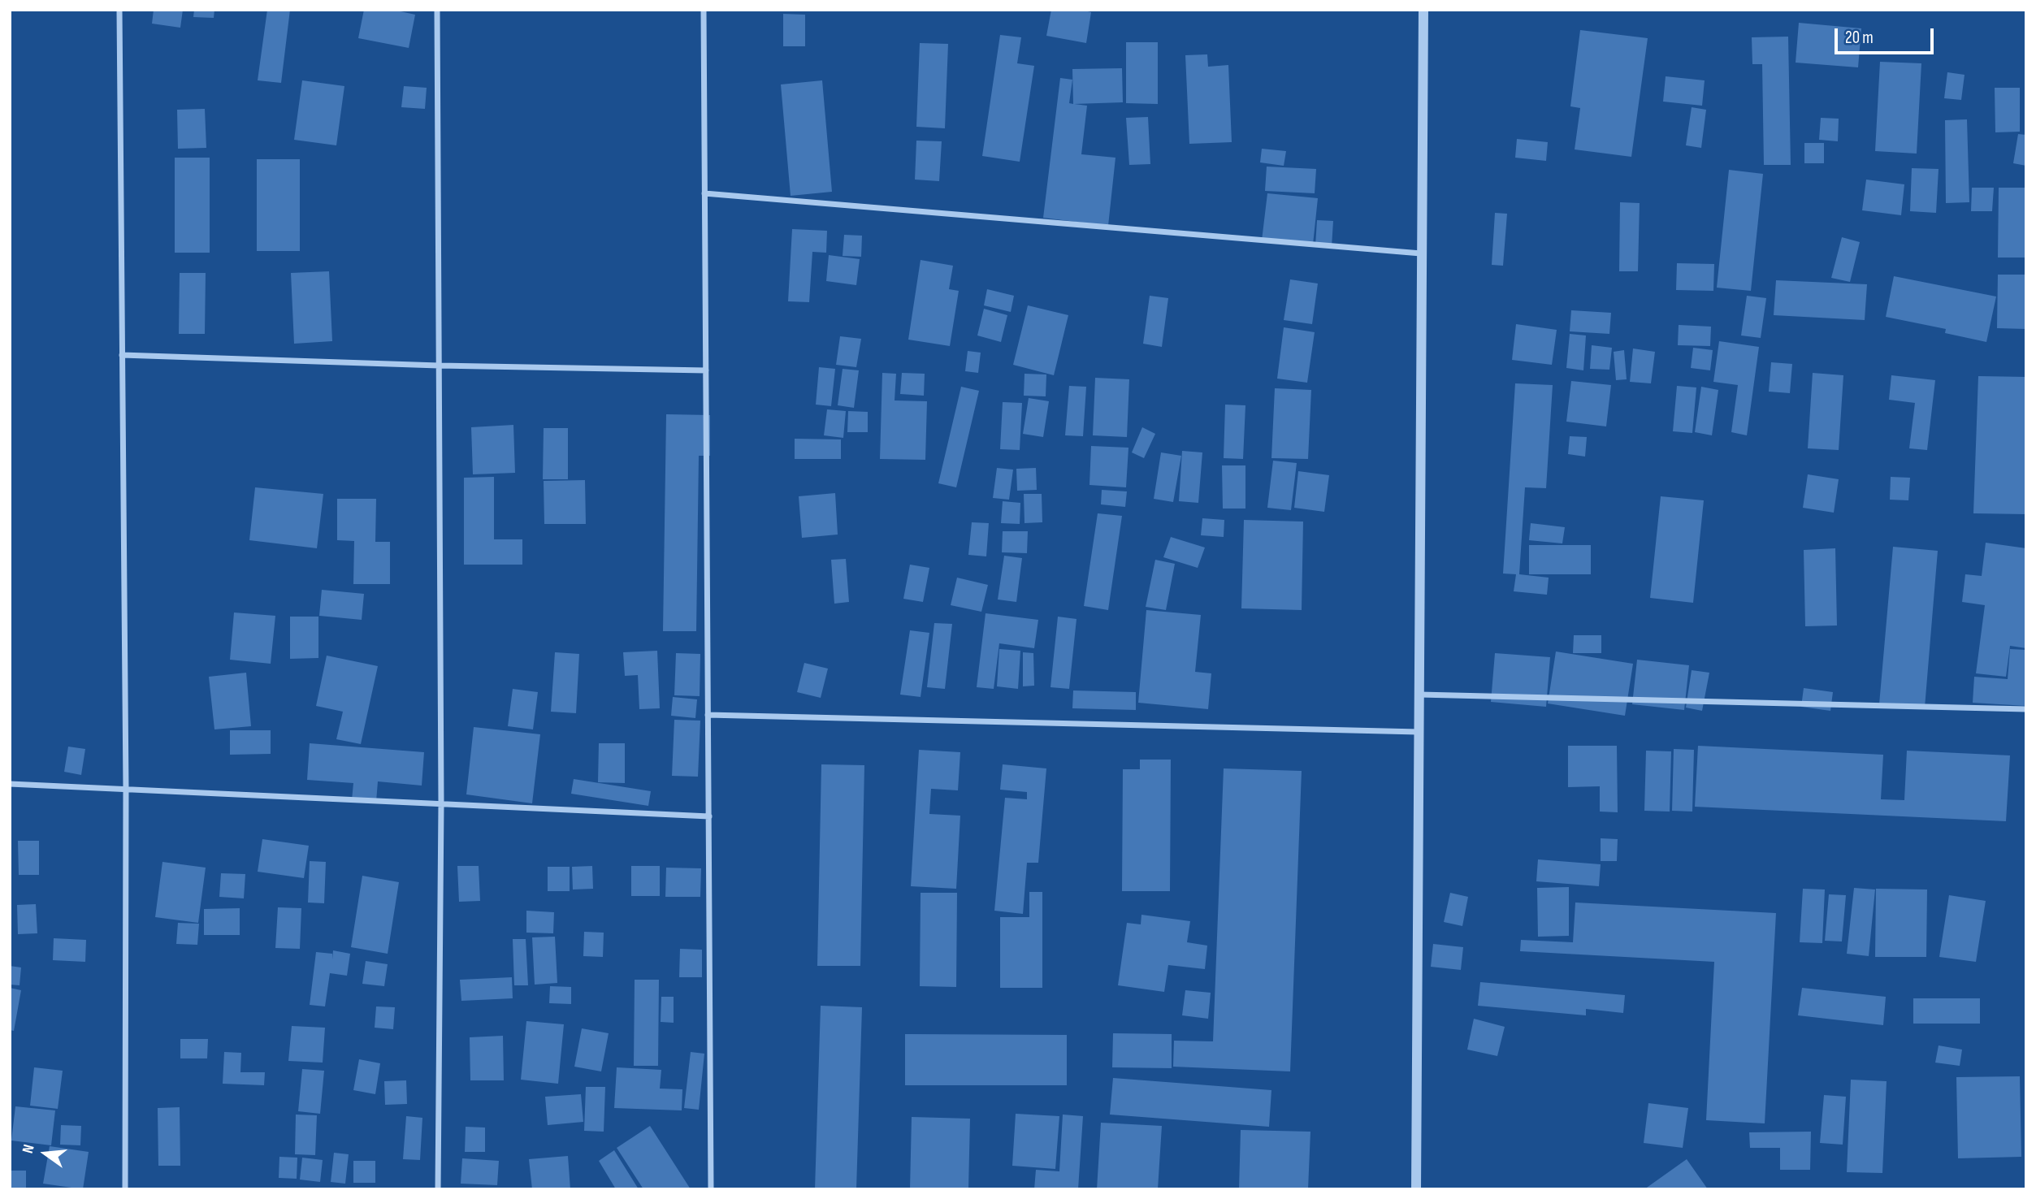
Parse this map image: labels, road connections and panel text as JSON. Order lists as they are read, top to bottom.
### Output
{
  "scale_bar": "20 m",
  "north": "left"
}
